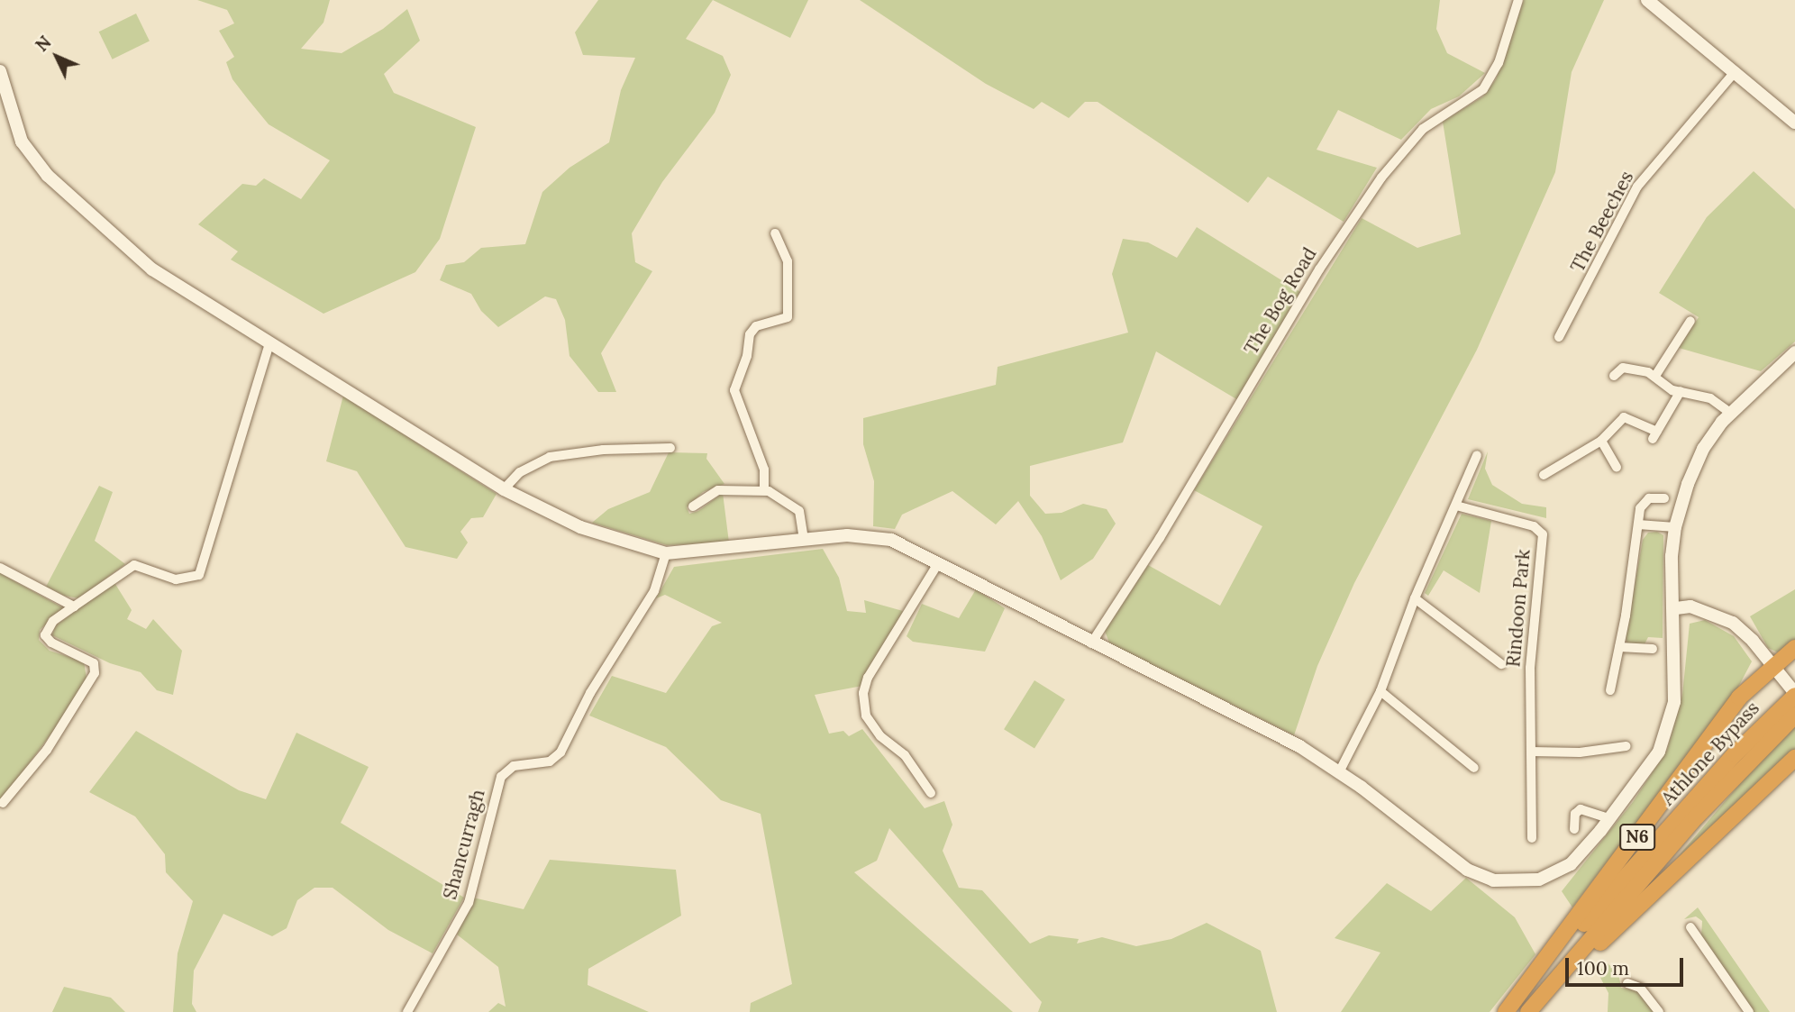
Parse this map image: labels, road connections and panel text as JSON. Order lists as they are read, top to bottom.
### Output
{
  "streets": {
    "highway": ["Athlone Bypass", "N6"],
    "street": [
      "The Beeches",
      "The Bog Road",
      "Rindoon Park",
      "Shancurragh"
    ]
  },
  "crossings": [
    ["Athlone Bypass", "N6"]
  ],
  "scale_bar": "100 m",
  "north": "top left"
}
